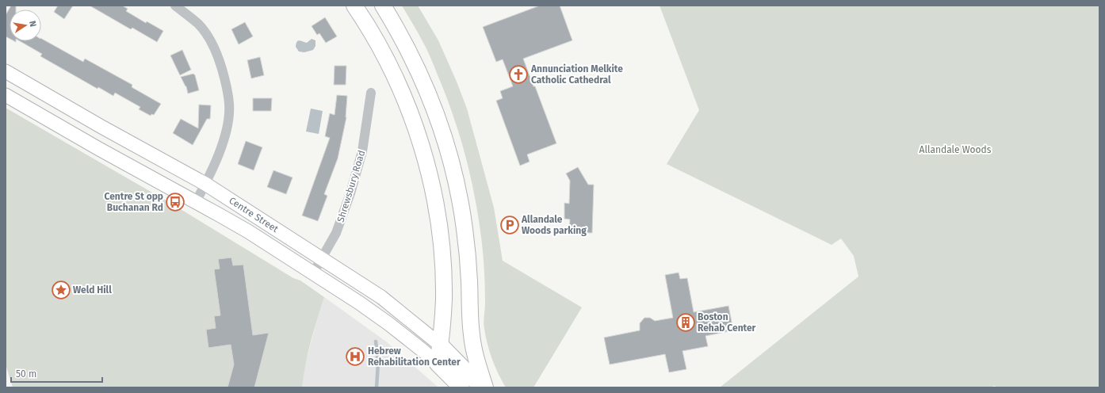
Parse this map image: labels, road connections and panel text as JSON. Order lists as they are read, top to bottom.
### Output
{
  "streets": {
    "highway": ["Centre Street"],
    "street": ["Shrewsbury Road"]
  },
  "crossings": [
    ["Shrewsbury Road", "Centre Street"]
  ],
  "parks": ["Allandale Woods"],
  "places": {
    "church": ["Annunciation Melkite Catholic Cathedral"],
    "bus stop": ["Centre St opp Buchanan Rd"],
    "parking": ["Allandale Woods parking"],
    "place": ["Weld Hill"],
    "building": ["Boston Rehab Center"],
    "hospital": ["Hebrew Rehabilitation Center"]
  },
  "scale_bar": "50 m",
  "north": "right"
}
